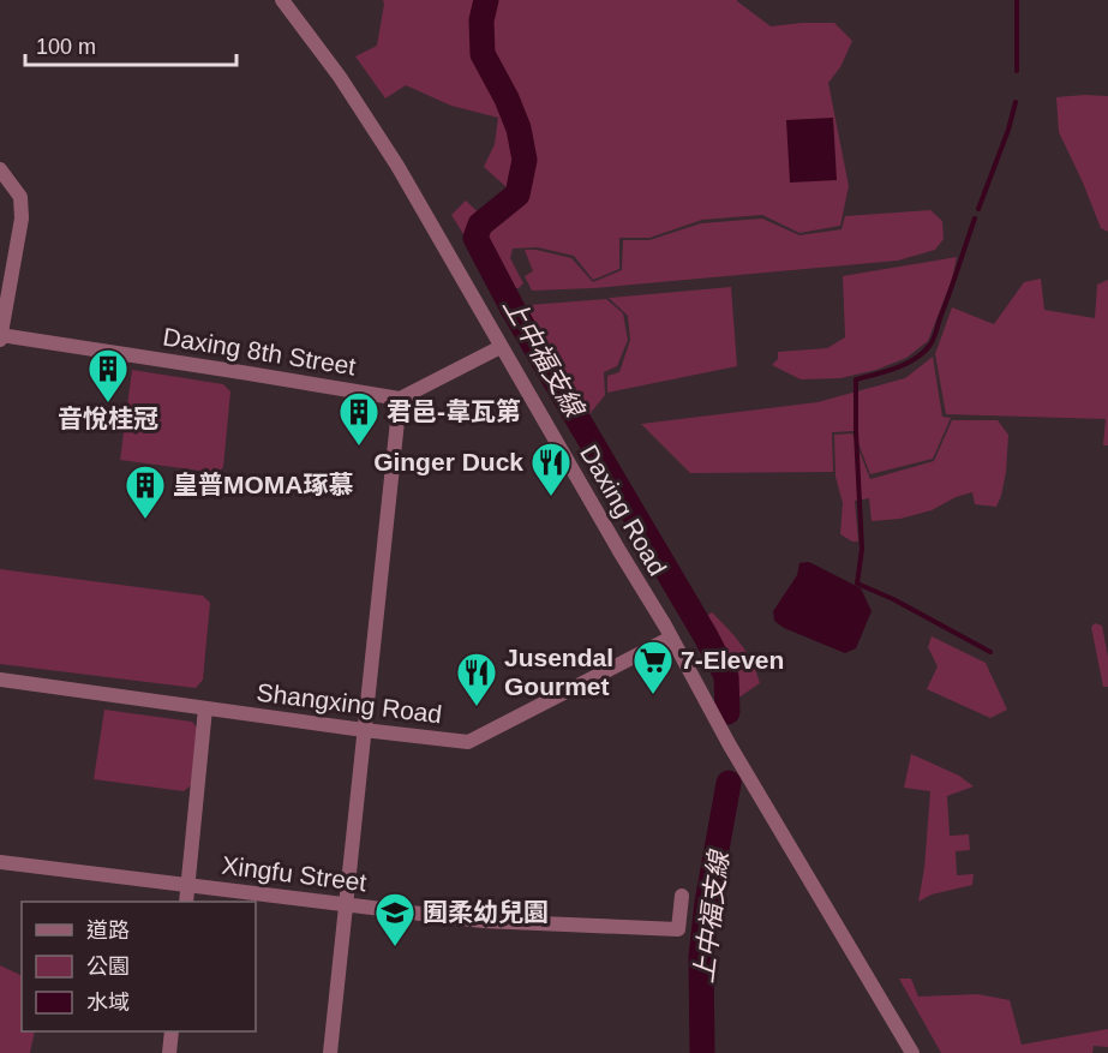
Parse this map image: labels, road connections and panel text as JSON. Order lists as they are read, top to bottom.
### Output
{
  "streets": {
    "street": [
      "Daxing 8th Street",
      "Daxing Road",
      "Shangxing Road",
      "Xingfu Street"
    ]
  },
  "crossings": [
    ["Daxing Road", "Shangxing Road"]
  ],
  "water": ["上中福支線"],
  "places": {
    "building": ["音悅桂冠", "君邑-韋瓦第", "皇普MOMA琢慕"],
    "restaurant": ["Ginger Duck", "Jusendal Gourmet"],
    "supermarket": ["7-Eleven"],
    "school or university": ["囿柔幼兒園"]
  },
  "legend": ["道路", "公園", "水域"],
  "scale_bar": "100 m"
}
